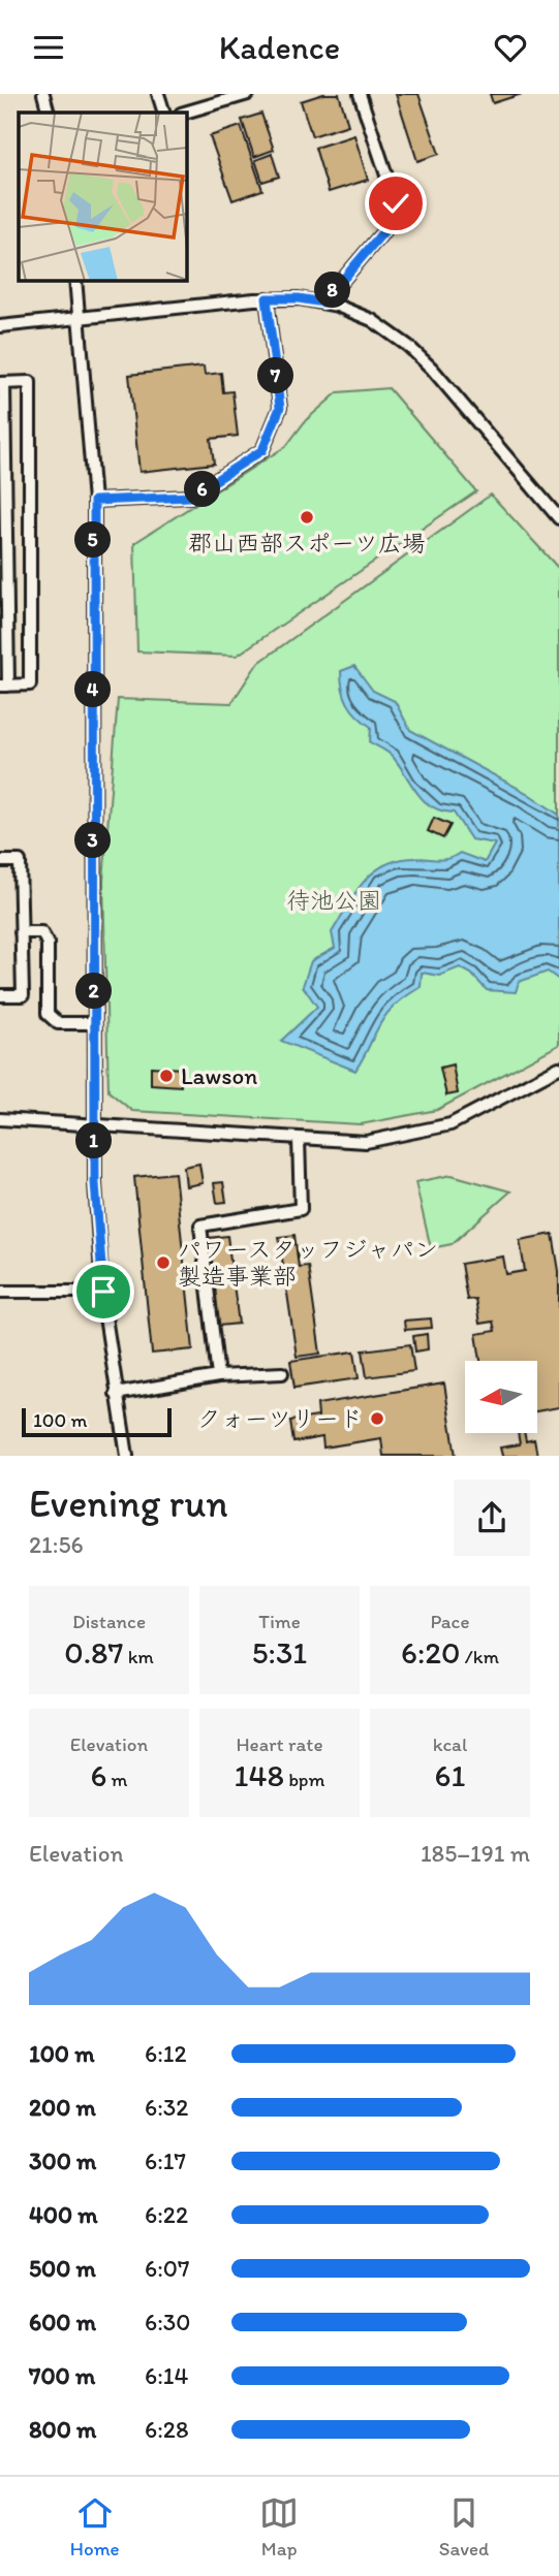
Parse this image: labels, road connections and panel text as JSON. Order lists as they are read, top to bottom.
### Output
{
  "parks": ["待池公園"],
  "places": [
    "郡山西部スポーツ広場",
    "Lawson",
    "パワースタッフジャパン 製造事業部",
    "クォーツリード"
  ],
  "scale_bar": "100 m",
  "north": "left",
  "page": {
    "header": "Kadence",
    "pins": [
      "8",
      "7",
      "6",
      "5",
      "4",
      "3",
      "2",
      "1"
    ],
    "scale": "100 m",
    "heading": ["Evening run", "21:56"],
    "stats": [
      ["Distance", "0.87 km"],
      ["Time", "5:31"],
      ["Pace", "6:20 /km"],
      ["Elevation", "6 m"],
      ["Heart rate", "148 bpm"],
      ["kcal", "61"]
    ],
    "chart": ["Elevation", "185–191 m"],
    "list": [
      {
        "name": "100 m",
        "note": "6:12"
      },
      {
        "name": "200 m",
        "note": "6:32"
      },
      {
        "name": "300 m",
        "note": "6:17"
      },
      {
        "name": "400 m",
        "note": "6:22"
      },
      {
        "name": "500 m",
        "note": "6:07"
      },
      {
        "name": "600 m",
        "note": "6:30"
      },
      {
        "name": "700 m",
        "note": "6:14"
      },
      {
        "name": "800 m",
        "note": "6:28"
      }
    ],
    "tabs": ["Home", "Map", "Saved"]
  }
}
